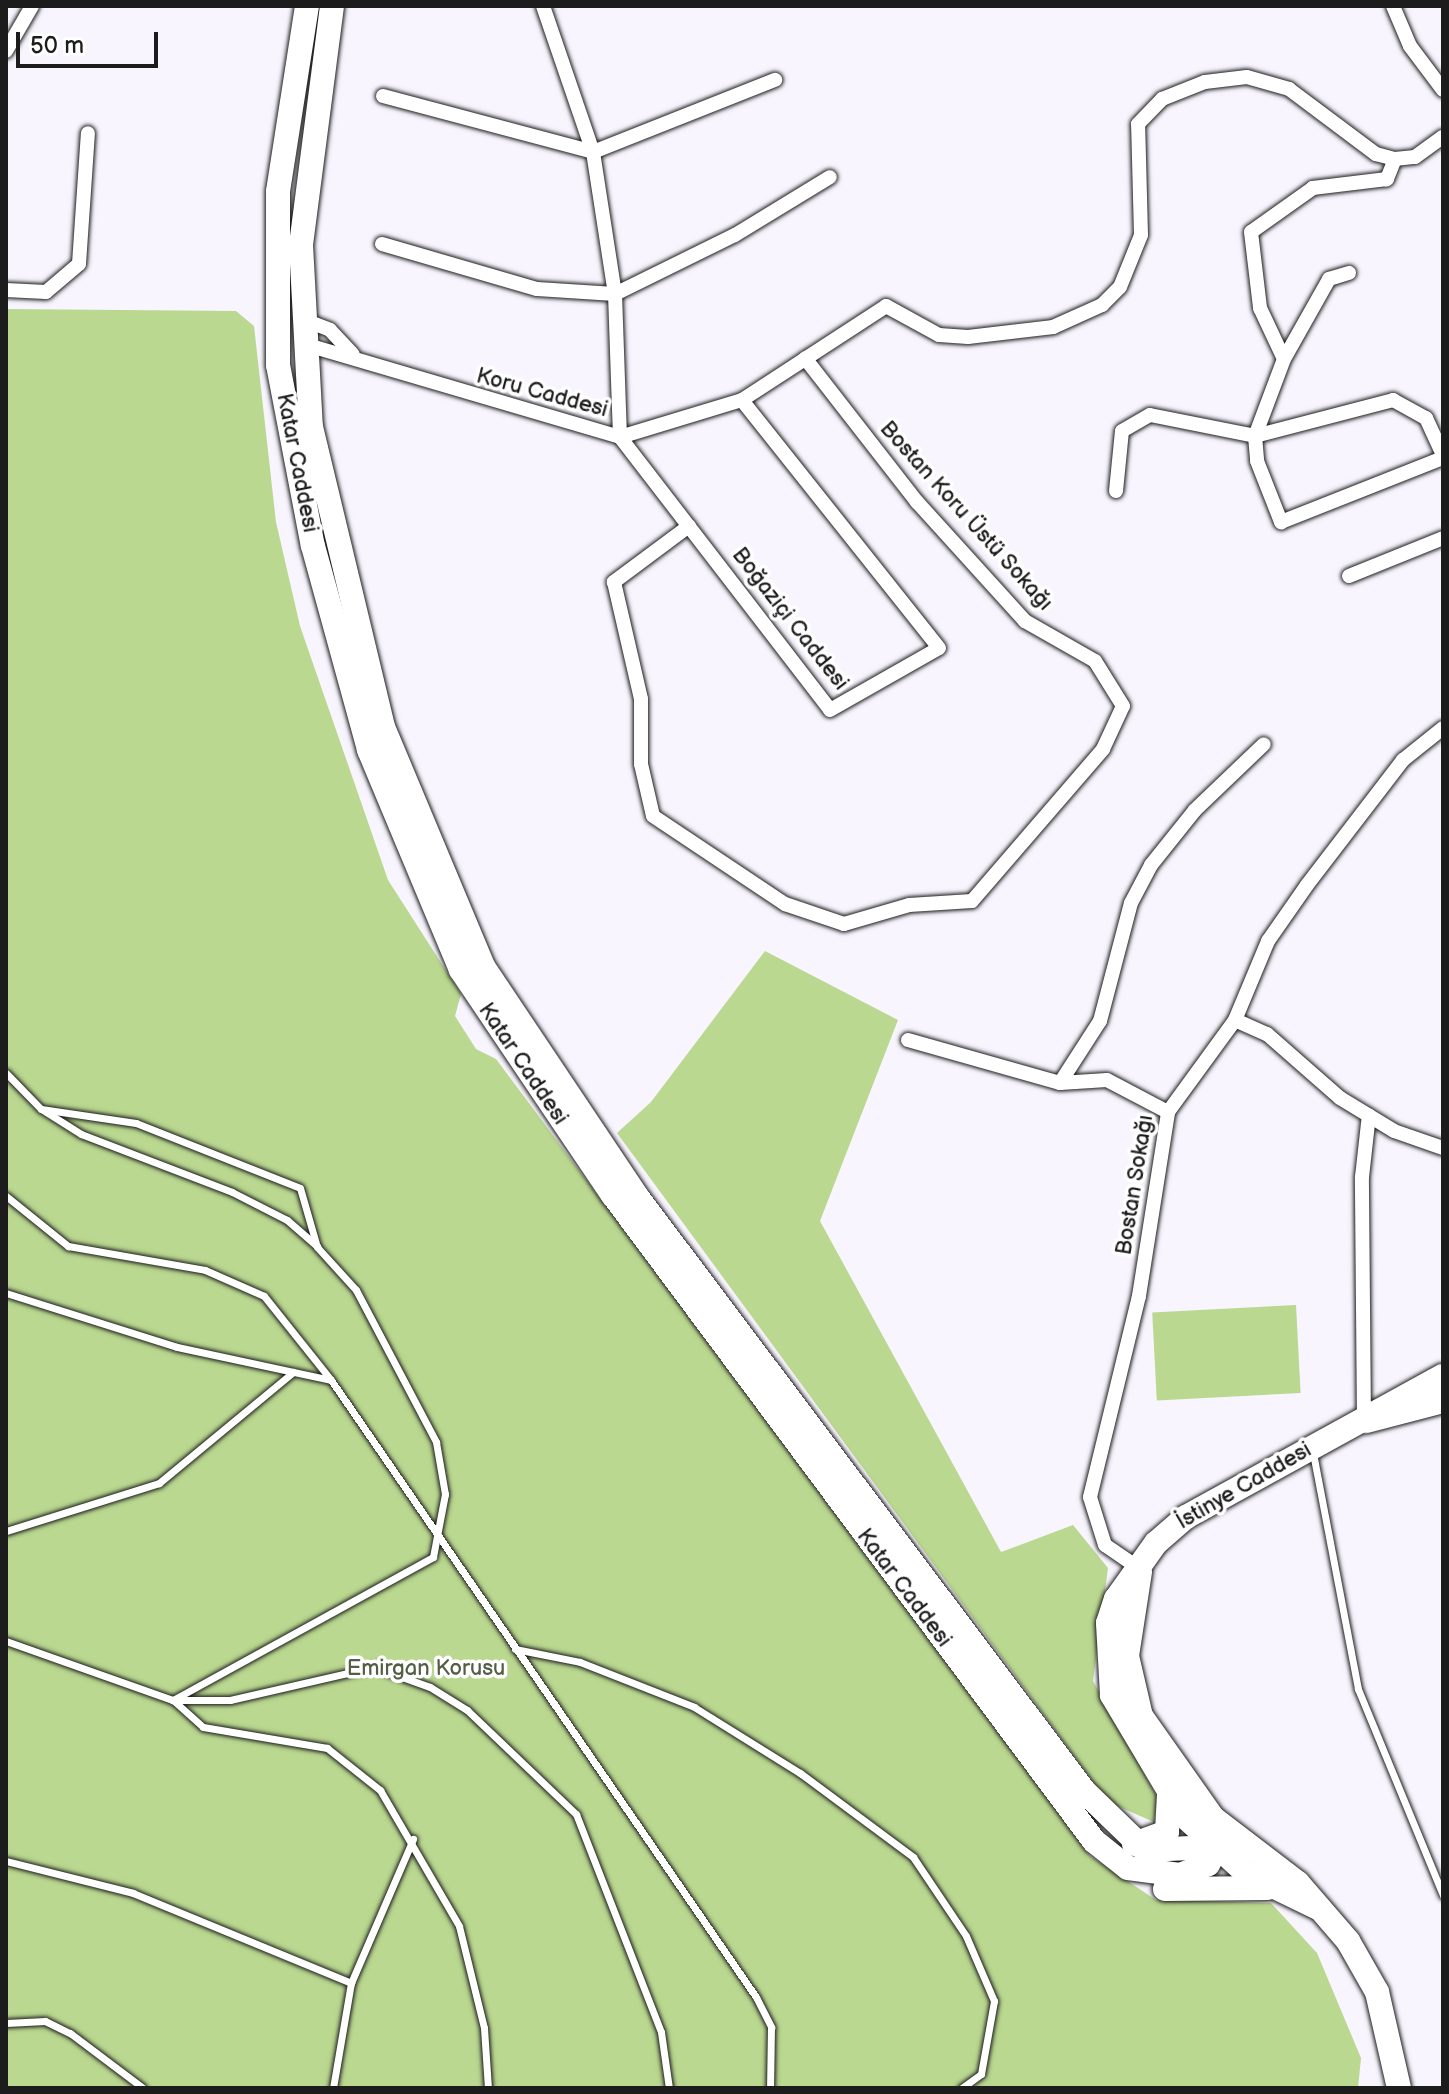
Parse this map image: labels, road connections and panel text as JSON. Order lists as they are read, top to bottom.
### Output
{
  "streets": {
    "main road": ["Katar Caddesi", "İstinye Caddesi"],
    "street": [
      "Koru Caddesi",
      "Bostan Koru Üstü Sokağı",
      "Boğaziçi Caddesi",
      "Bostan Sokağı"
    ]
  },
  "crossings": [
    ["Koru Caddesi", "Bostan Koru Üstü Sokağı"],
    ["Koru Caddesi", "Boğaziçi Caddesi"],
    ["Bostan Koru Üstü Sokağı", "Boğaziçi Caddesi"],
    ["Bostan Sokağı", "İstinye Caddesi"]
  ],
  "parks": ["Emirgan Korusu"],
  "scale_bar": "50 m"
}
